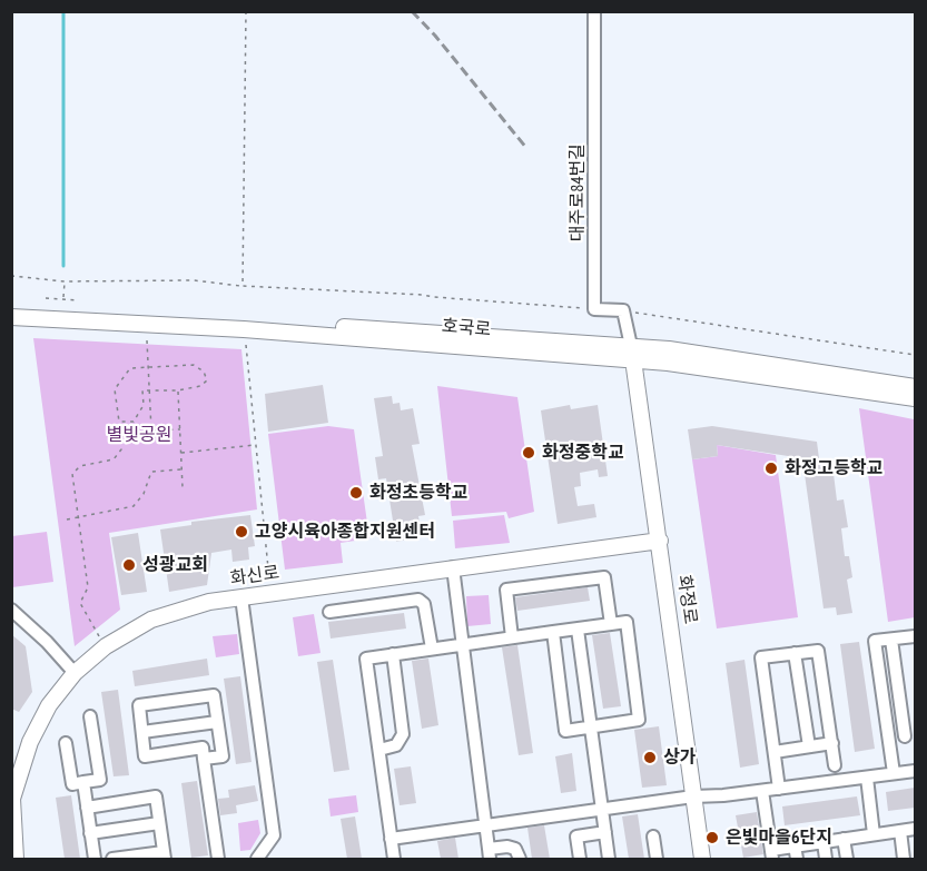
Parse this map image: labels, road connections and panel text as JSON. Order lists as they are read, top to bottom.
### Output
{
  "streets": {
    "main road": ["호국로", "화신로", "화정로"],
    "street": ["대주로84번길"]
  },
  "crossings": [
    ["호국로", "화정로"],
    ["화신로", "화정로"]
  ],
  "parks": ["별빛공원"],
  "places": [
    "화정중학교",
    "화정고등학교",
    "화정초등학교",
    "고양시육아종합지원센터",
    "성광교회",
    "상가",
    "은빛마을6단지"
  ]
}
